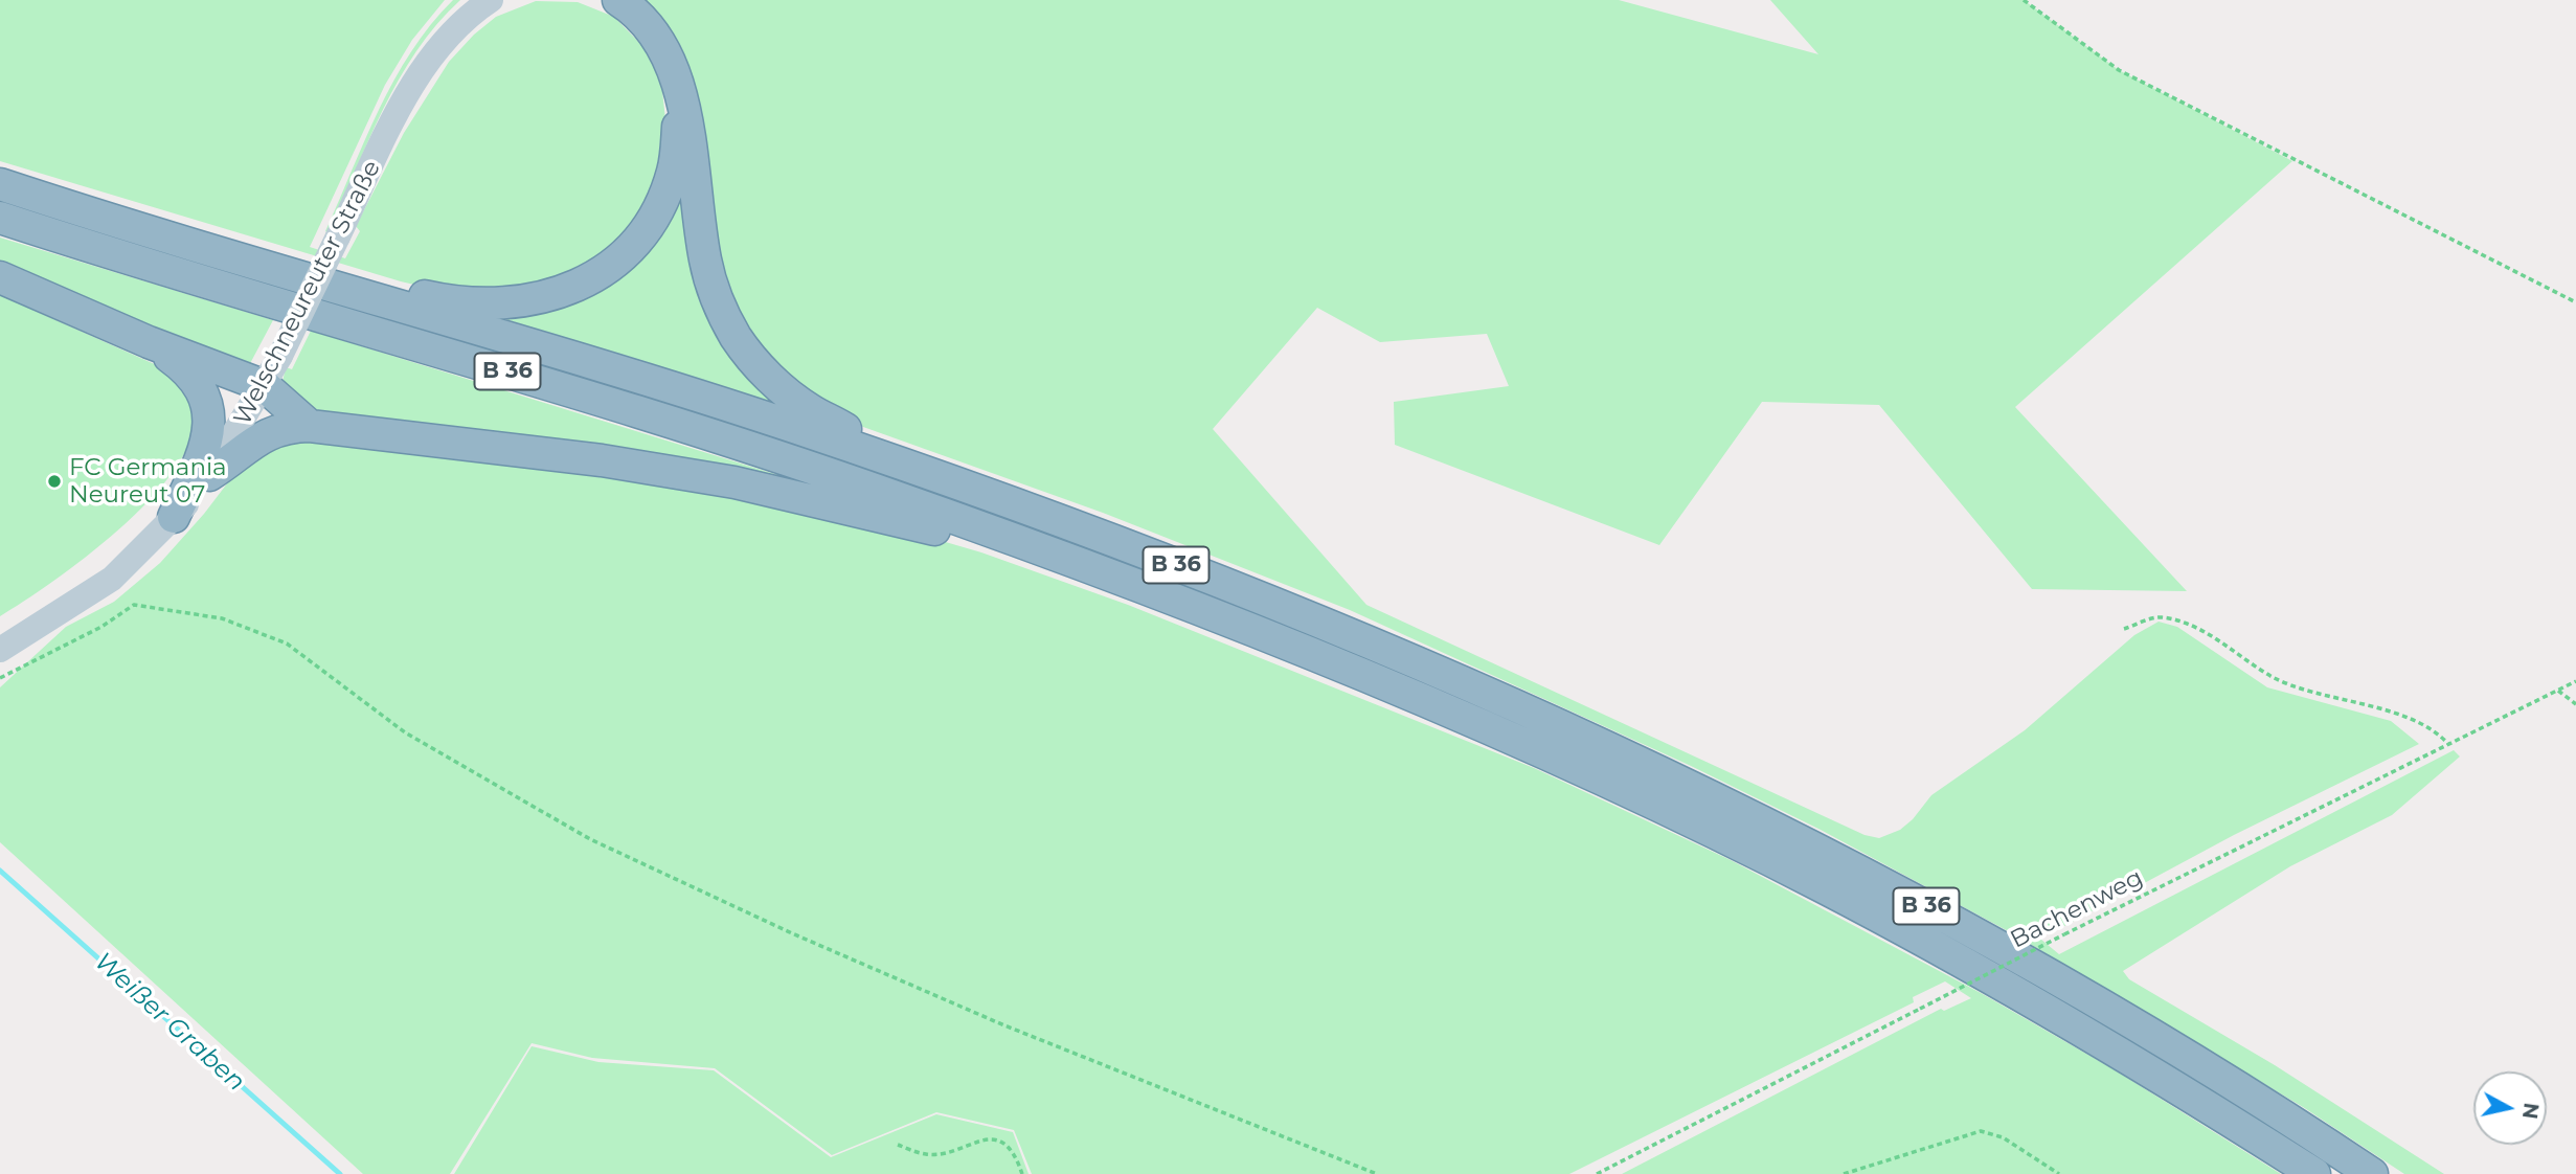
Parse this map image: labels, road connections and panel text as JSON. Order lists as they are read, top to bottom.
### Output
{
  "streets": {
    "highway": ["B 36"],
    "main road": ["Welschneureuter Straße"],
    "path": ["Bachenweg"]
  },
  "crossings": [
    ["Welschneureuter Straße", "B 36"]
  ],
  "water": ["Weißer Graben"],
  "places": ["FC Germania Neureut 07"],
  "north": "right"
}
